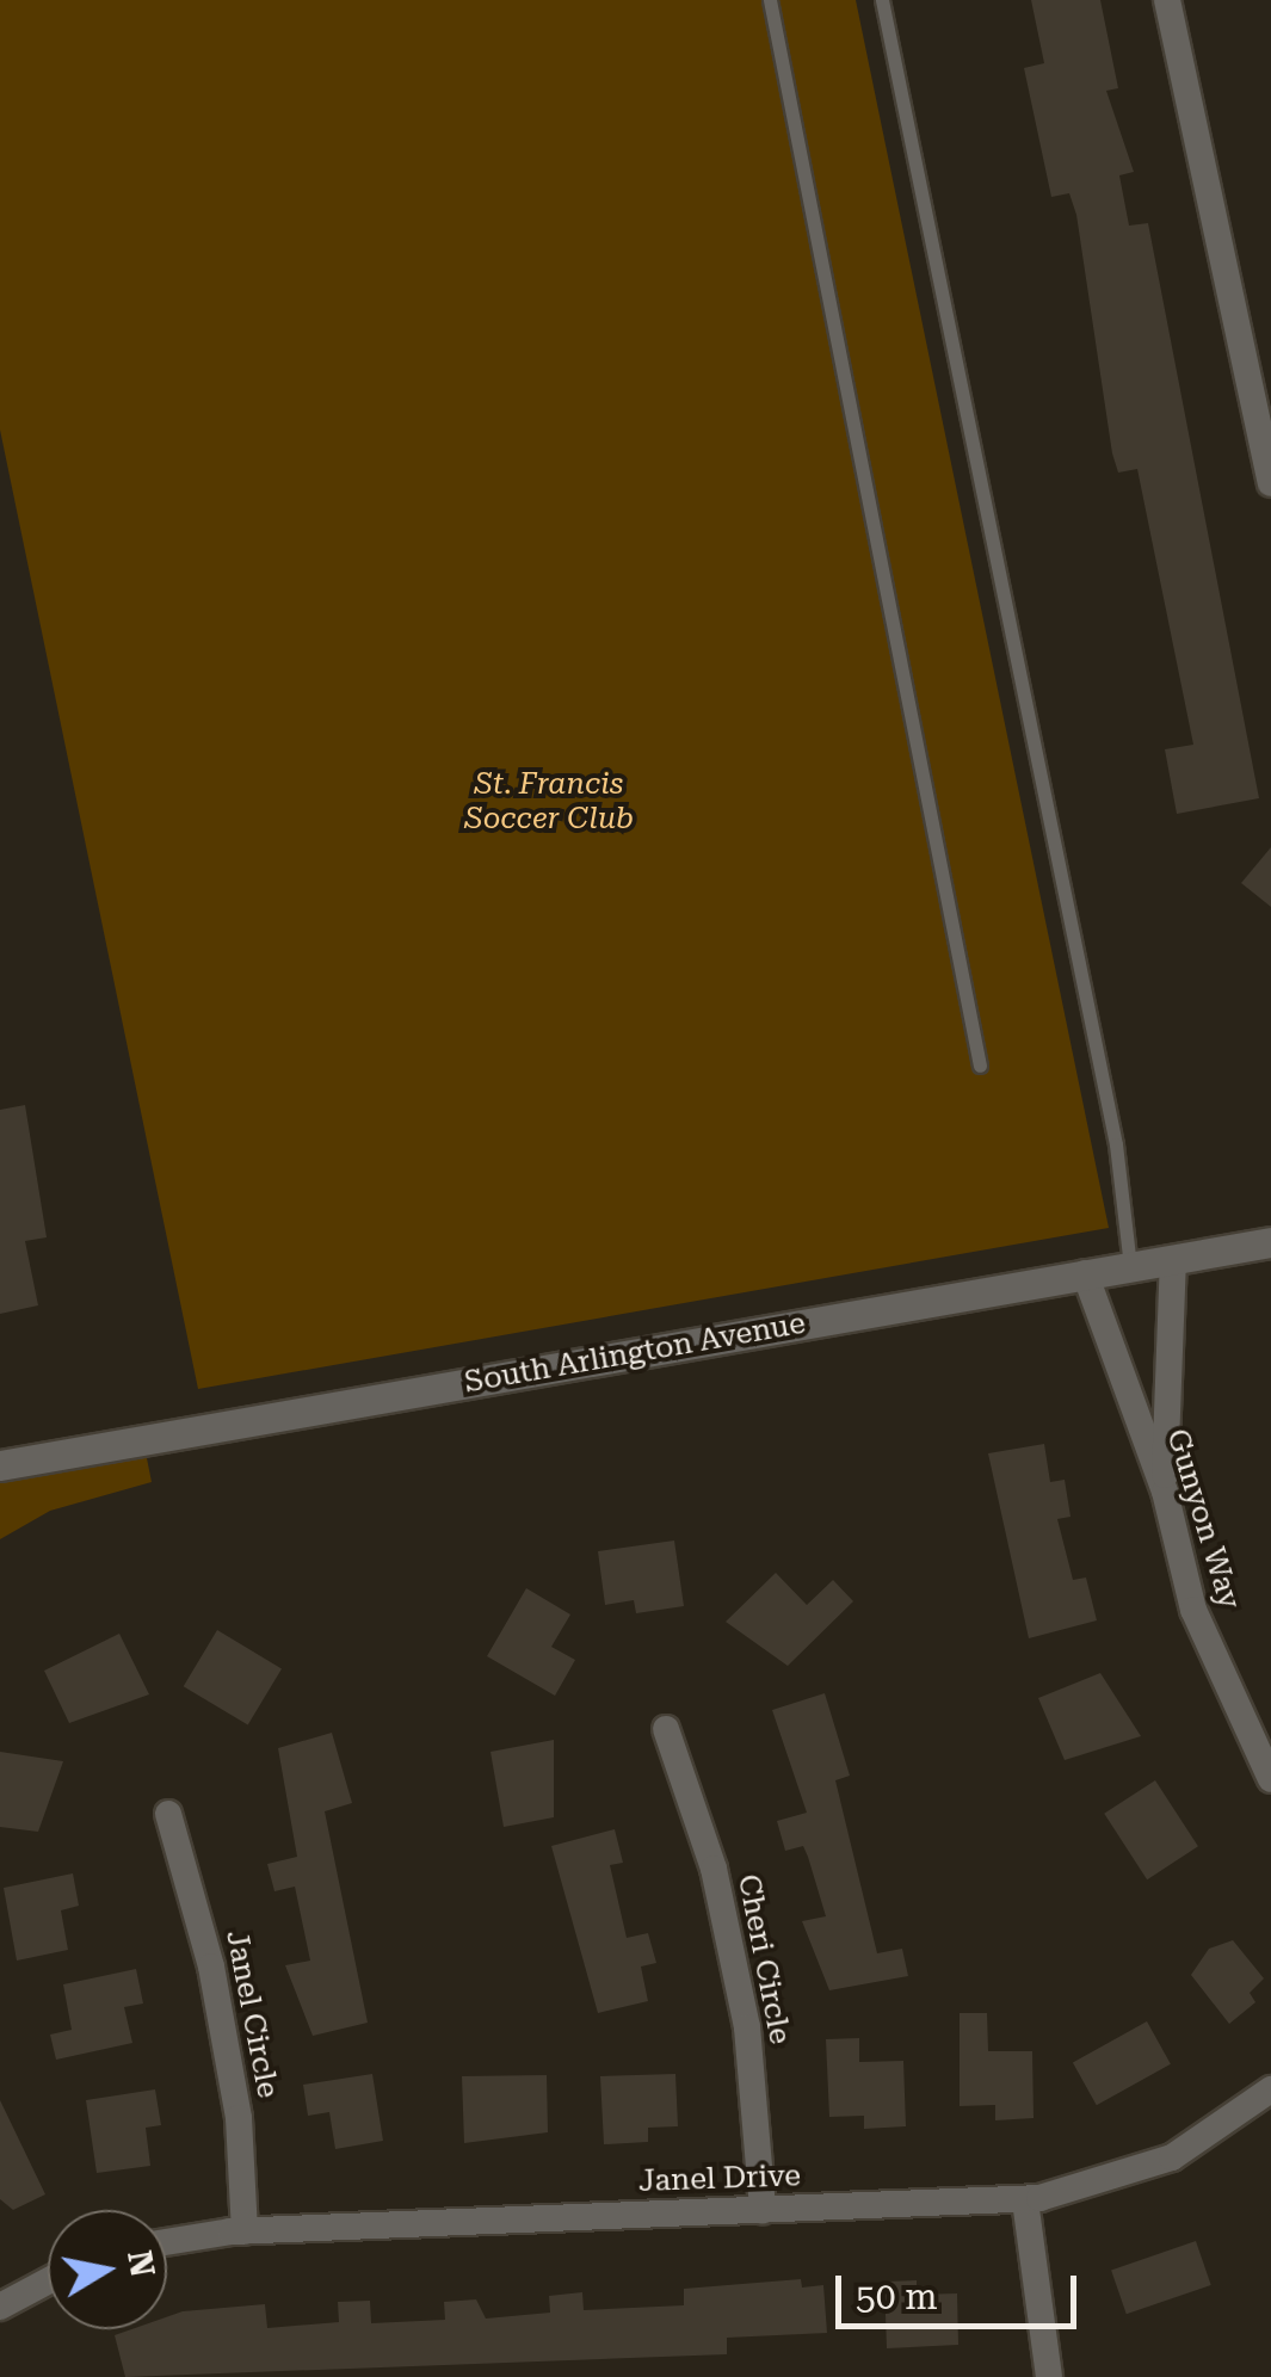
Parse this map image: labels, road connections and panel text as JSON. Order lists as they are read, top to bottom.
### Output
{
  "streets": {
    "street": [
      "South Arlington Avenue",
      "Gunyon Way",
      "Cheri Circle",
      "Janel Circle",
      "Janel Drive"
    ]
  },
  "crossings": [
    ["South Arlington Avenue", "Gunyon Way"],
    ["Cheri Circle", "Janel Drive"],
    ["Janel Circle", "Janel Drive"]
  ],
  "parks": ["St. Francis Soccer Club"],
  "scale_bar": "50 m",
  "north": "right"
}
